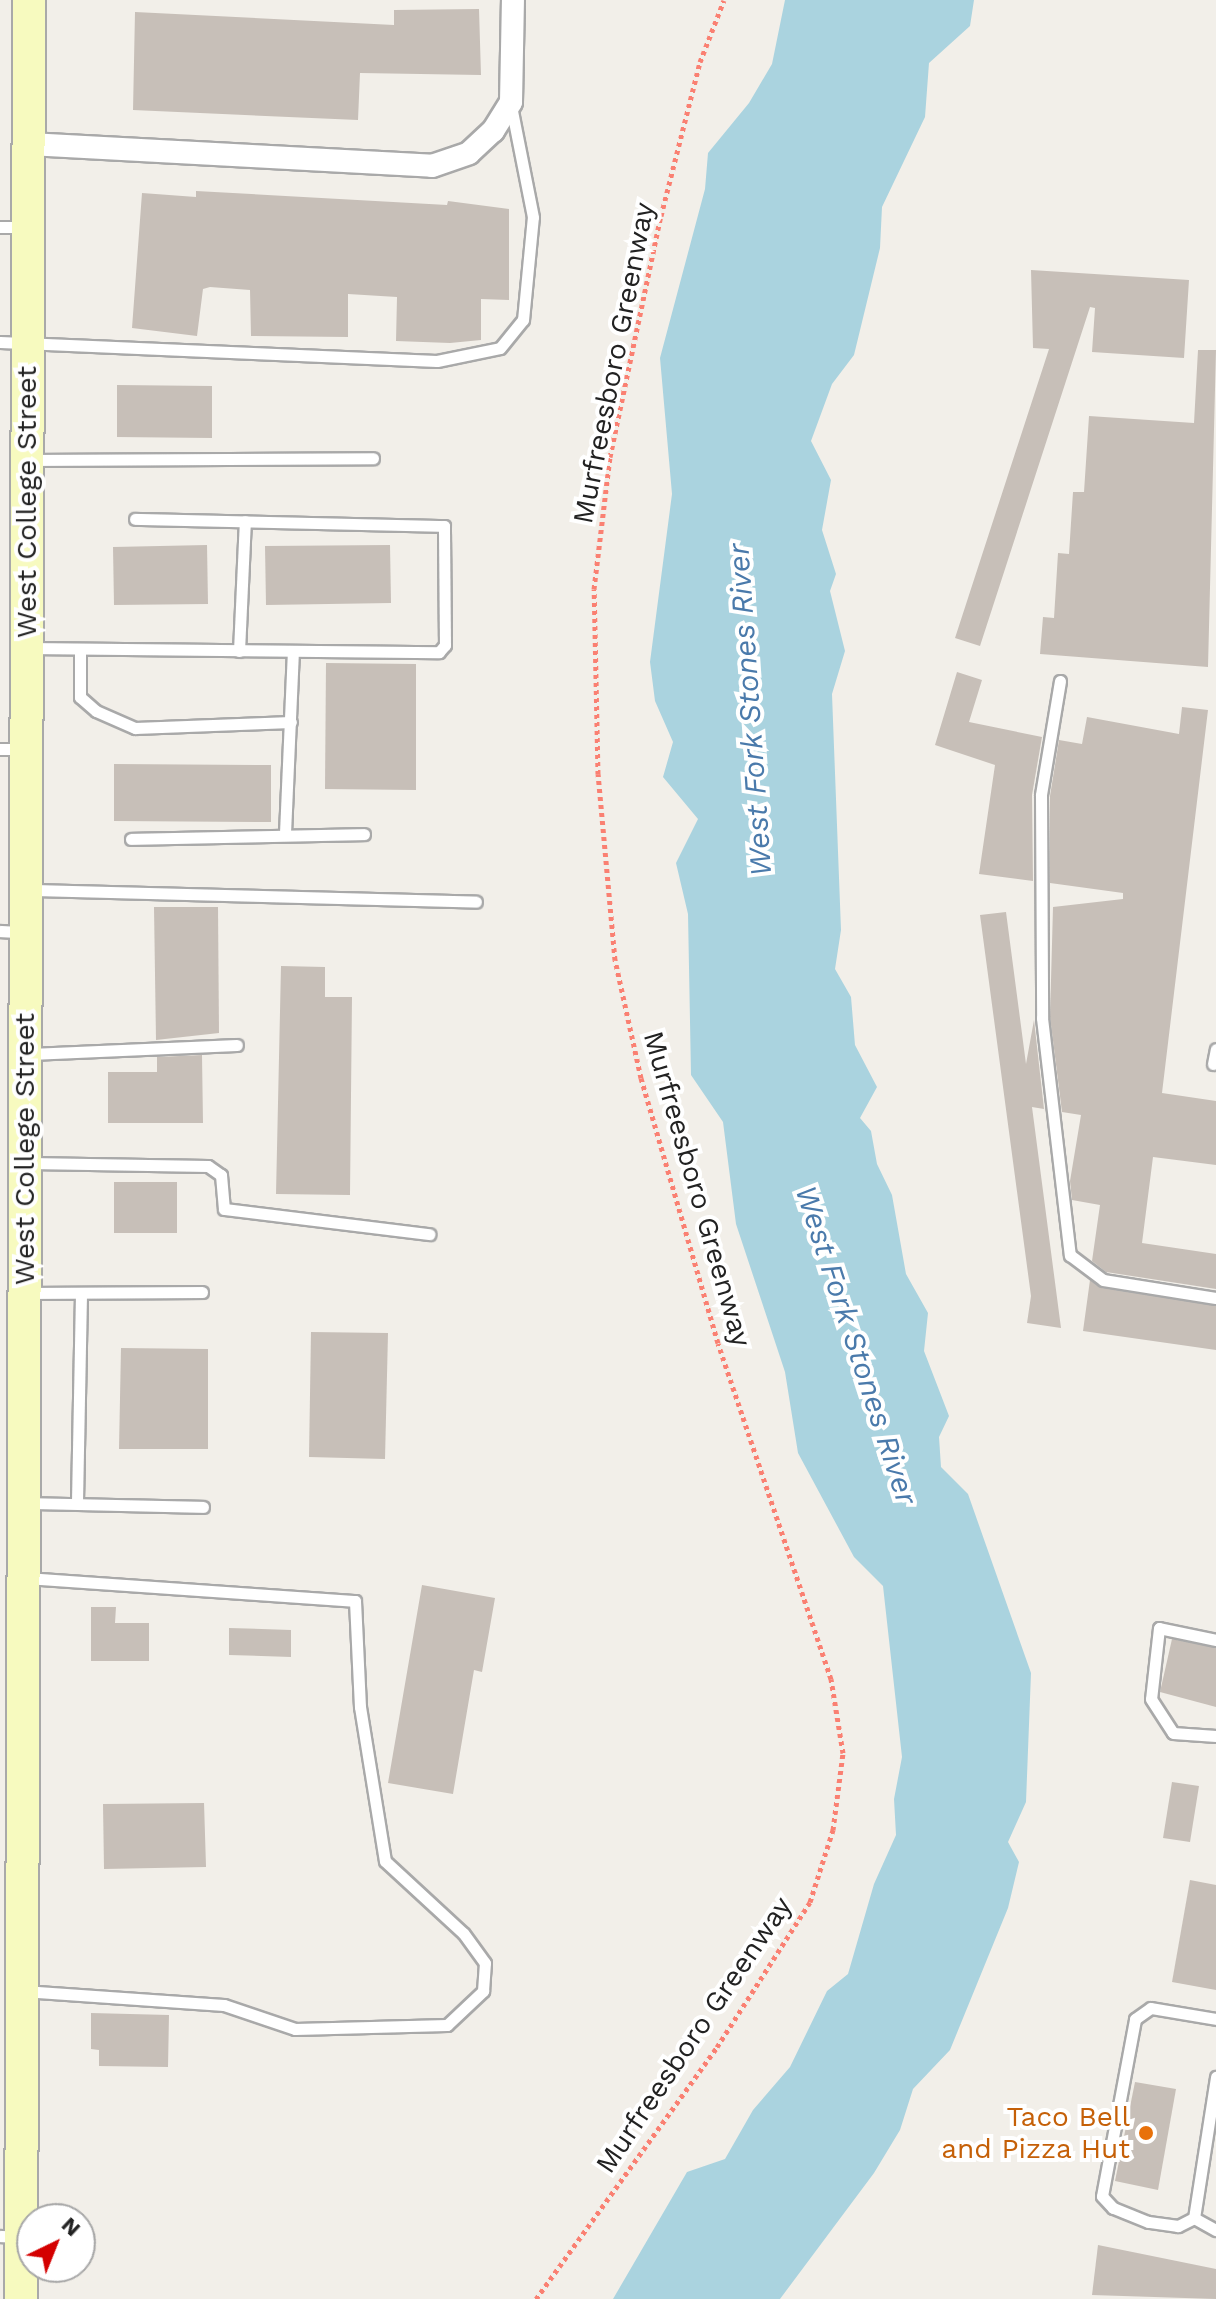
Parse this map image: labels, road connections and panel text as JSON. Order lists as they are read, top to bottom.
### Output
{
  "streets": {
    "street": ["West College Street"],
    "path": ["Murfreesboro Greenway"]
  },
  "water": ["West Fork Stones River"],
  "places": ["Taco Bell and Pizza Hut"],
  "north": "top right"
}
